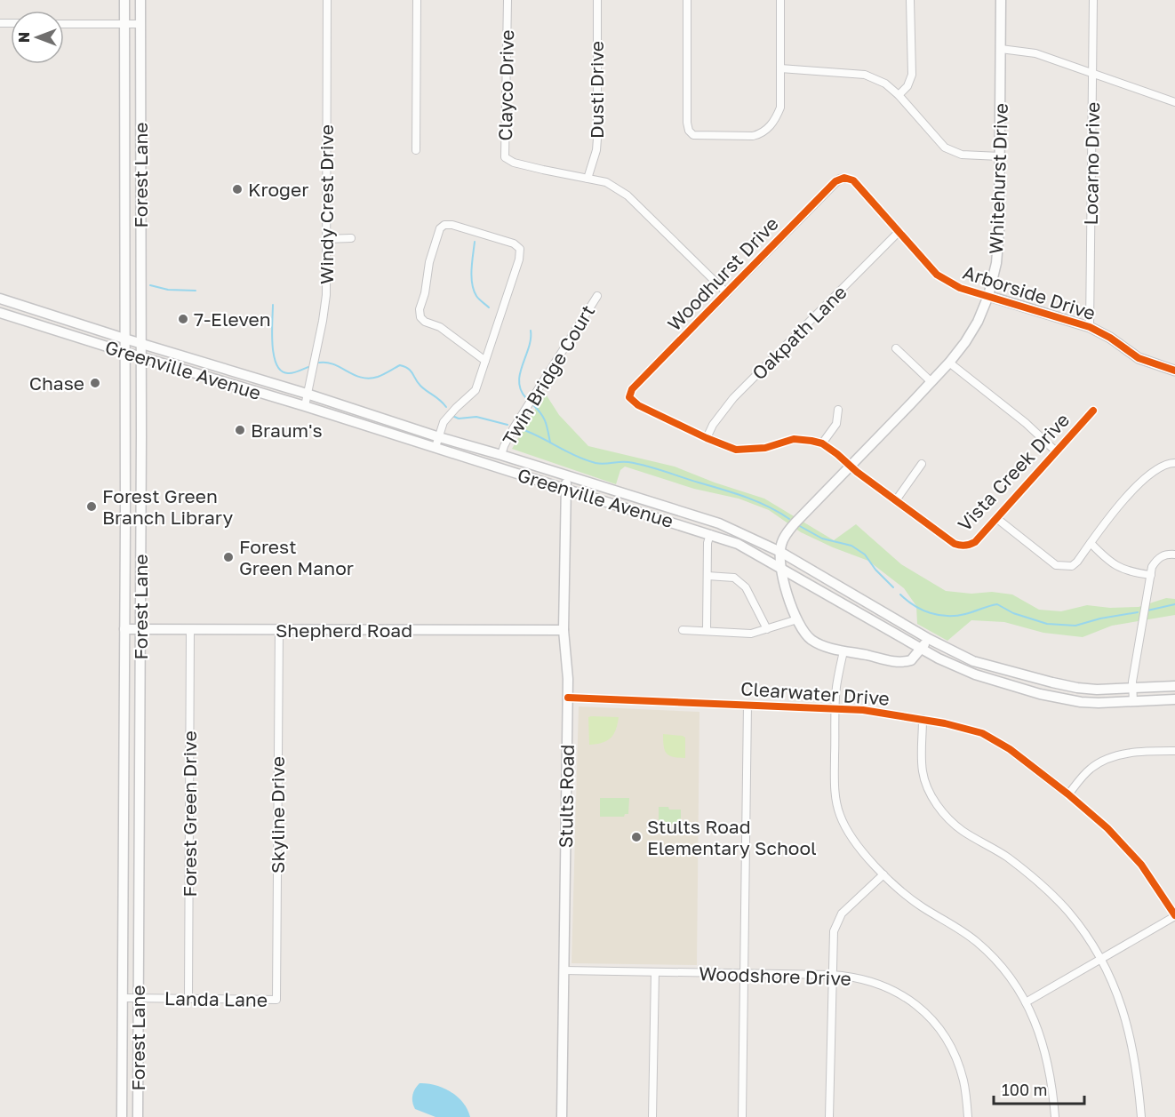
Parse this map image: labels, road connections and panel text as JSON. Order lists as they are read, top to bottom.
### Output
{
  "streets": {
    "main road": [
      "Forest Lane",
      "Whitehurst Drive",
      "Arborside Drive",
      "Greenville Avenue",
      "Shepherd Road",
      "Stults Road"
    ],
    "street": [
      "Clayco Drive",
      "Dusti Drive",
      "Locarno Drive",
      "Windy Crest Drive",
      "Woodhurst Drive",
      "Oakpath Lane",
      "Twin Bridge Court",
      "Vista Creek Drive",
      "Clearwater Drive",
      "Forest Green Drive",
      "Skyline Drive",
      "Woodshore Drive",
      "Landa Lane"
    ]
  },
  "crossings": [
    ["Clayco Drive", "Dusti Drive"],
    ["Clayco Drive", "Woodhurst Drive"],
    ["Locarno Drive", "Arborside Drive"],
    ["Forest Lane", "Greenville Avenue"],
    ["Forest Lane", "Shepherd Road"],
    ["Forest Lane", "Landa Lane"],
    ["Whitehurst Drive", "Arborside Drive"],
    ["Whitehurst Drive", "Greenville Avenue"],
    ["Whitehurst Drive", "Vista Creek Drive"],
    ["Windy Crest Drive", "Greenville Avenue"],
    ["Woodhurst Drive", "Arborside Drive"],
    ["Woodhurst Drive", "Oakpath Lane"],
    ["Arborside Drive", "Oakpath Lane"],
    ["Greenville Avenue", "Twin Bridge Court"],
    ["Greenville Avenue", "Stults Road"],
    ["Shepherd Road", "Stults Road"],
    ["Shepherd Road", "Forest Green Drive"],
    ["Shepherd Road", "Skyline Drive"],
    ["Clearwater Drive", "Stults Road"],
    ["Stults Road", "Woodshore Drive"],
    ["Forest Green Drive", "Landa Lane"],
    ["Skyline Drive", "Landa Lane"]
  ],
  "places": [
    "Kroger",
    "7-Eleven",
    "Chase",
    "Braum's",
    "Forest Green Branch Library",
    "Forest Green Manor",
    "Stults Road Elementary School"
  ],
  "scale_bar": "100 m",
  "north": "left"
}
